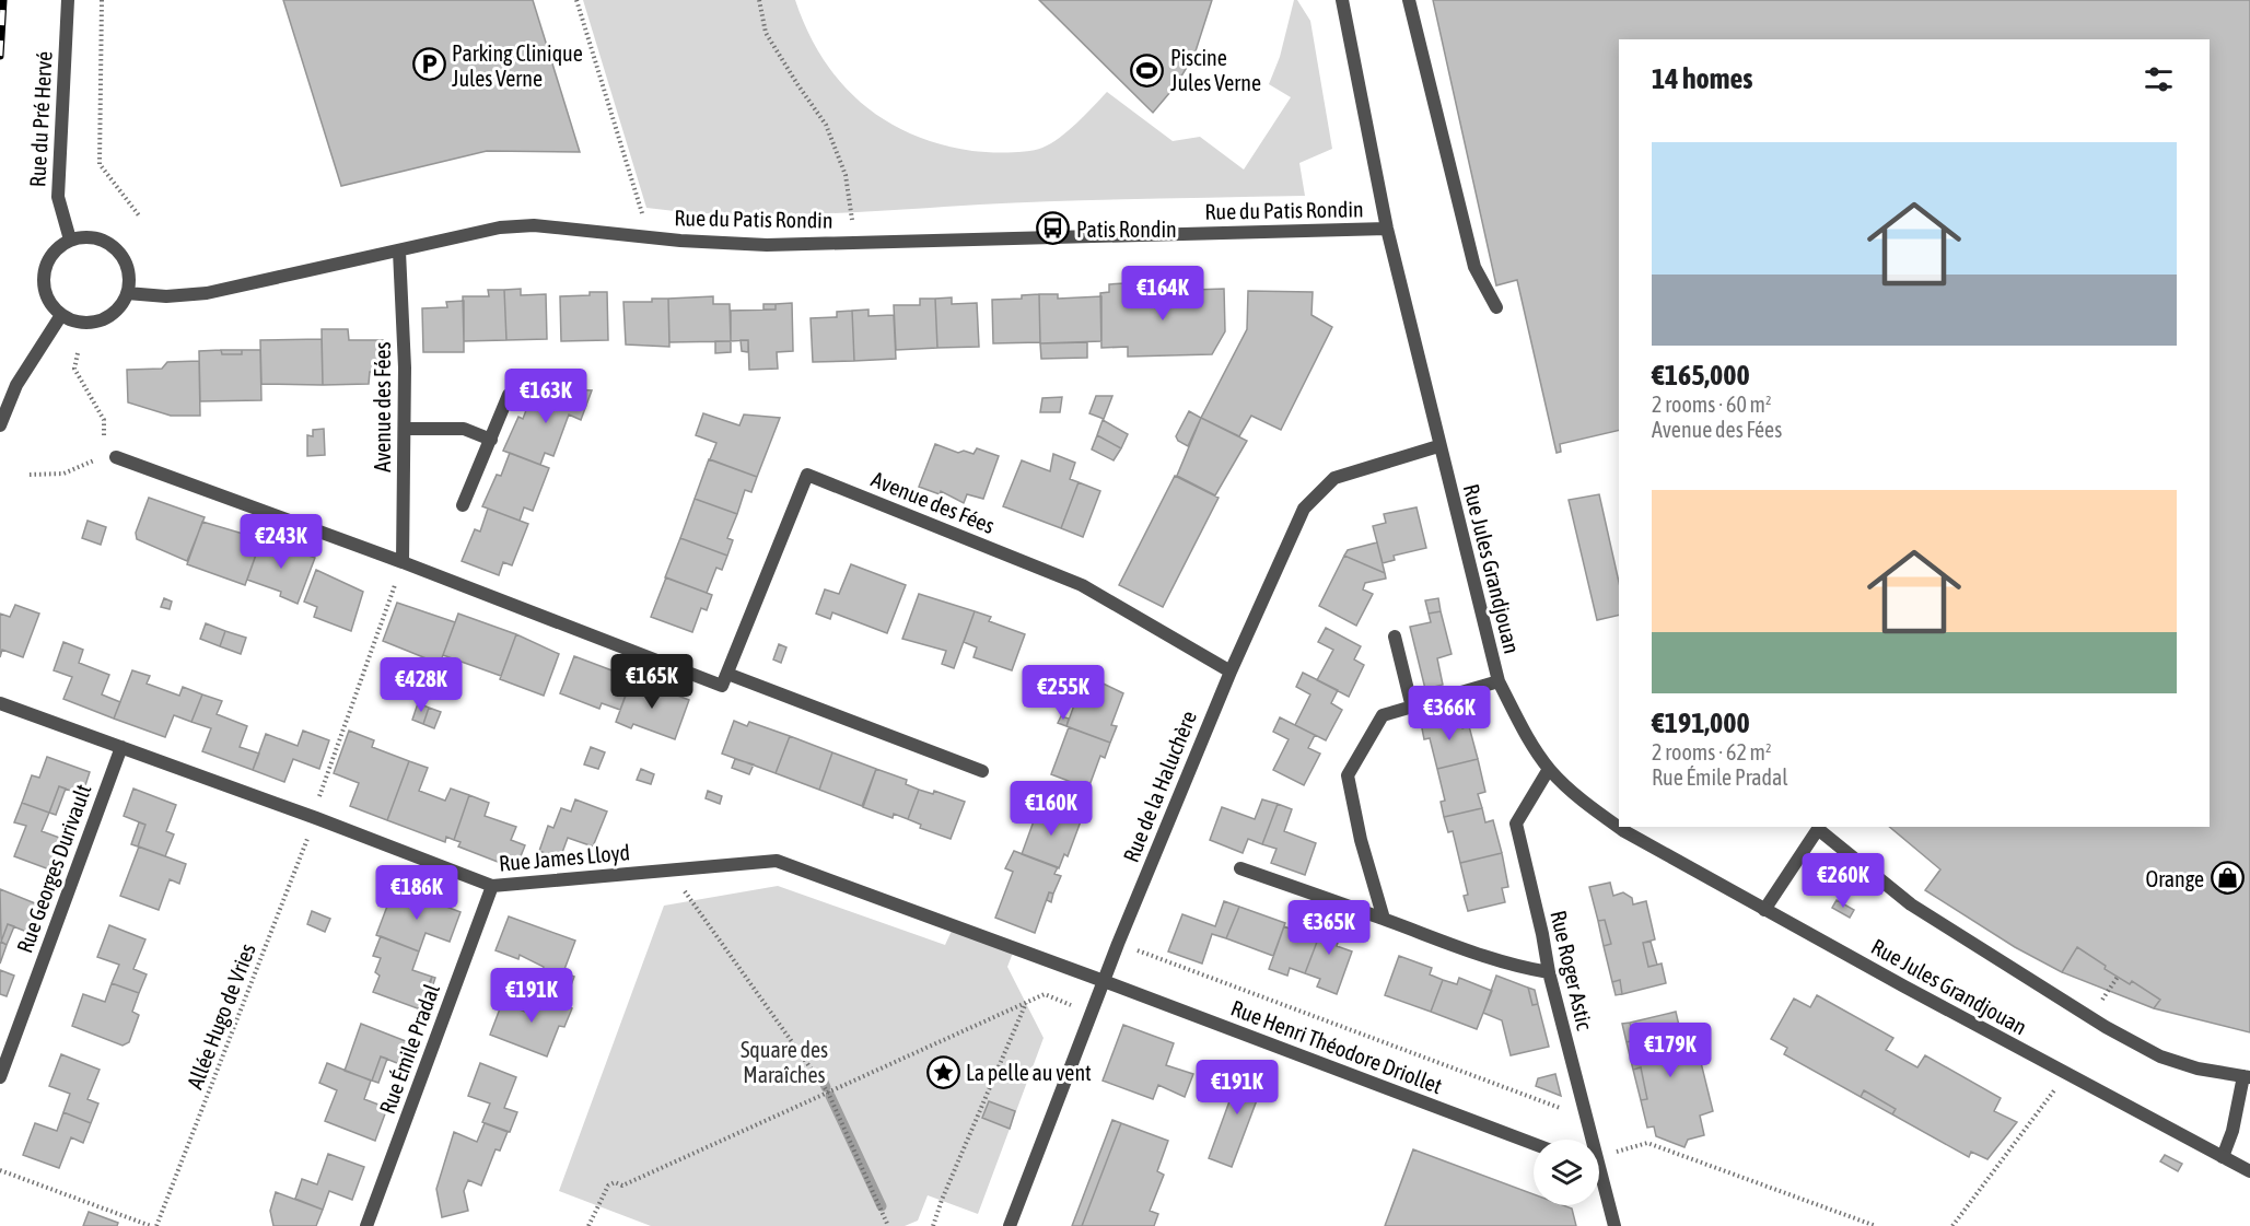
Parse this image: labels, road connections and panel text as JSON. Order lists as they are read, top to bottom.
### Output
{
  "streets": {
    "street": [
      "Rue du Pré Hervé",
      "Rue du Patis Rondin",
      "Avenue des Fées",
      "Rue Jules Grandjouan",
      "Rue de la Haluchère",
      "Rue James Lloyd",
      "Rue Georges Durivault",
      "Rue Roger Astic",
      "Rue Henri Théodore Driollet",
      "Rue Émile Pradal"
    ],
    "path": ["Allée Hugo de Vries"]
  },
  "crossings": [
    ["Rue du Pré Hervé", "Rue du Patis Rondin"],
    ["Rue du Patis Rondin", "Avenue des Fées"],
    ["Rue du Patis Rondin", "Rue Jules Grandjouan"],
    ["Avenue des Fées", "Rue de la Haluchère"],
    ["Avenue des Fées", "Allée Hugo de Vries"],
    ["Rue Jules Grandjouan", "Rue de la Haluchère"],
    ["Rue Jules Grandjouan", "Rue Roger Astic"],
    ["Rue de la Haluchère", "Rue James Lloyd"],
    ["Rue de la Haluchère", "Rue Henri Théodore Driollet"],
    ["Rue James Lloyd", "Rue Georges Durivault"],
    ["Rue James Lloyd", "Allée Hugo de Vries"],
    ["Rue James Lloyd", "Rue Henri Théodore Driollet"],
    ["Rue James Lloyd", "Rue Émile Pradal"]
  ],
  "parks": ["Square des Maraîches"],
  "places": {
    "parking": ["Parking Clinique Jules Verne"],
    "sports": ["Piscine Jules Verne"],
    "bus stop": ["Patis Rondin"],
    "shop": ["Orange"],
    "place": ["La pelle au vent"]
  },
  "page": {
    "heading": "14 homes",
    "list": [
      {
        "name": "€165,000",
        "note": "2 rooms · 60 m² · Avenue des Fées"
      },
      {
        "name": "€191,000",
        "note": "2 rooms · 62 m² · Rue Émile Pradal"
      }
    ],
    "price": [
      "€164K",
      "€163K",
      "€243K",
      "€165K",
      "€428K",
      "€255K",
      "€366K",
      "€160K",
      "€260K",
      "€186K",
      "€365K",
      "€191K",
      "€179K",
      "€191K"
    ]
  }
}
